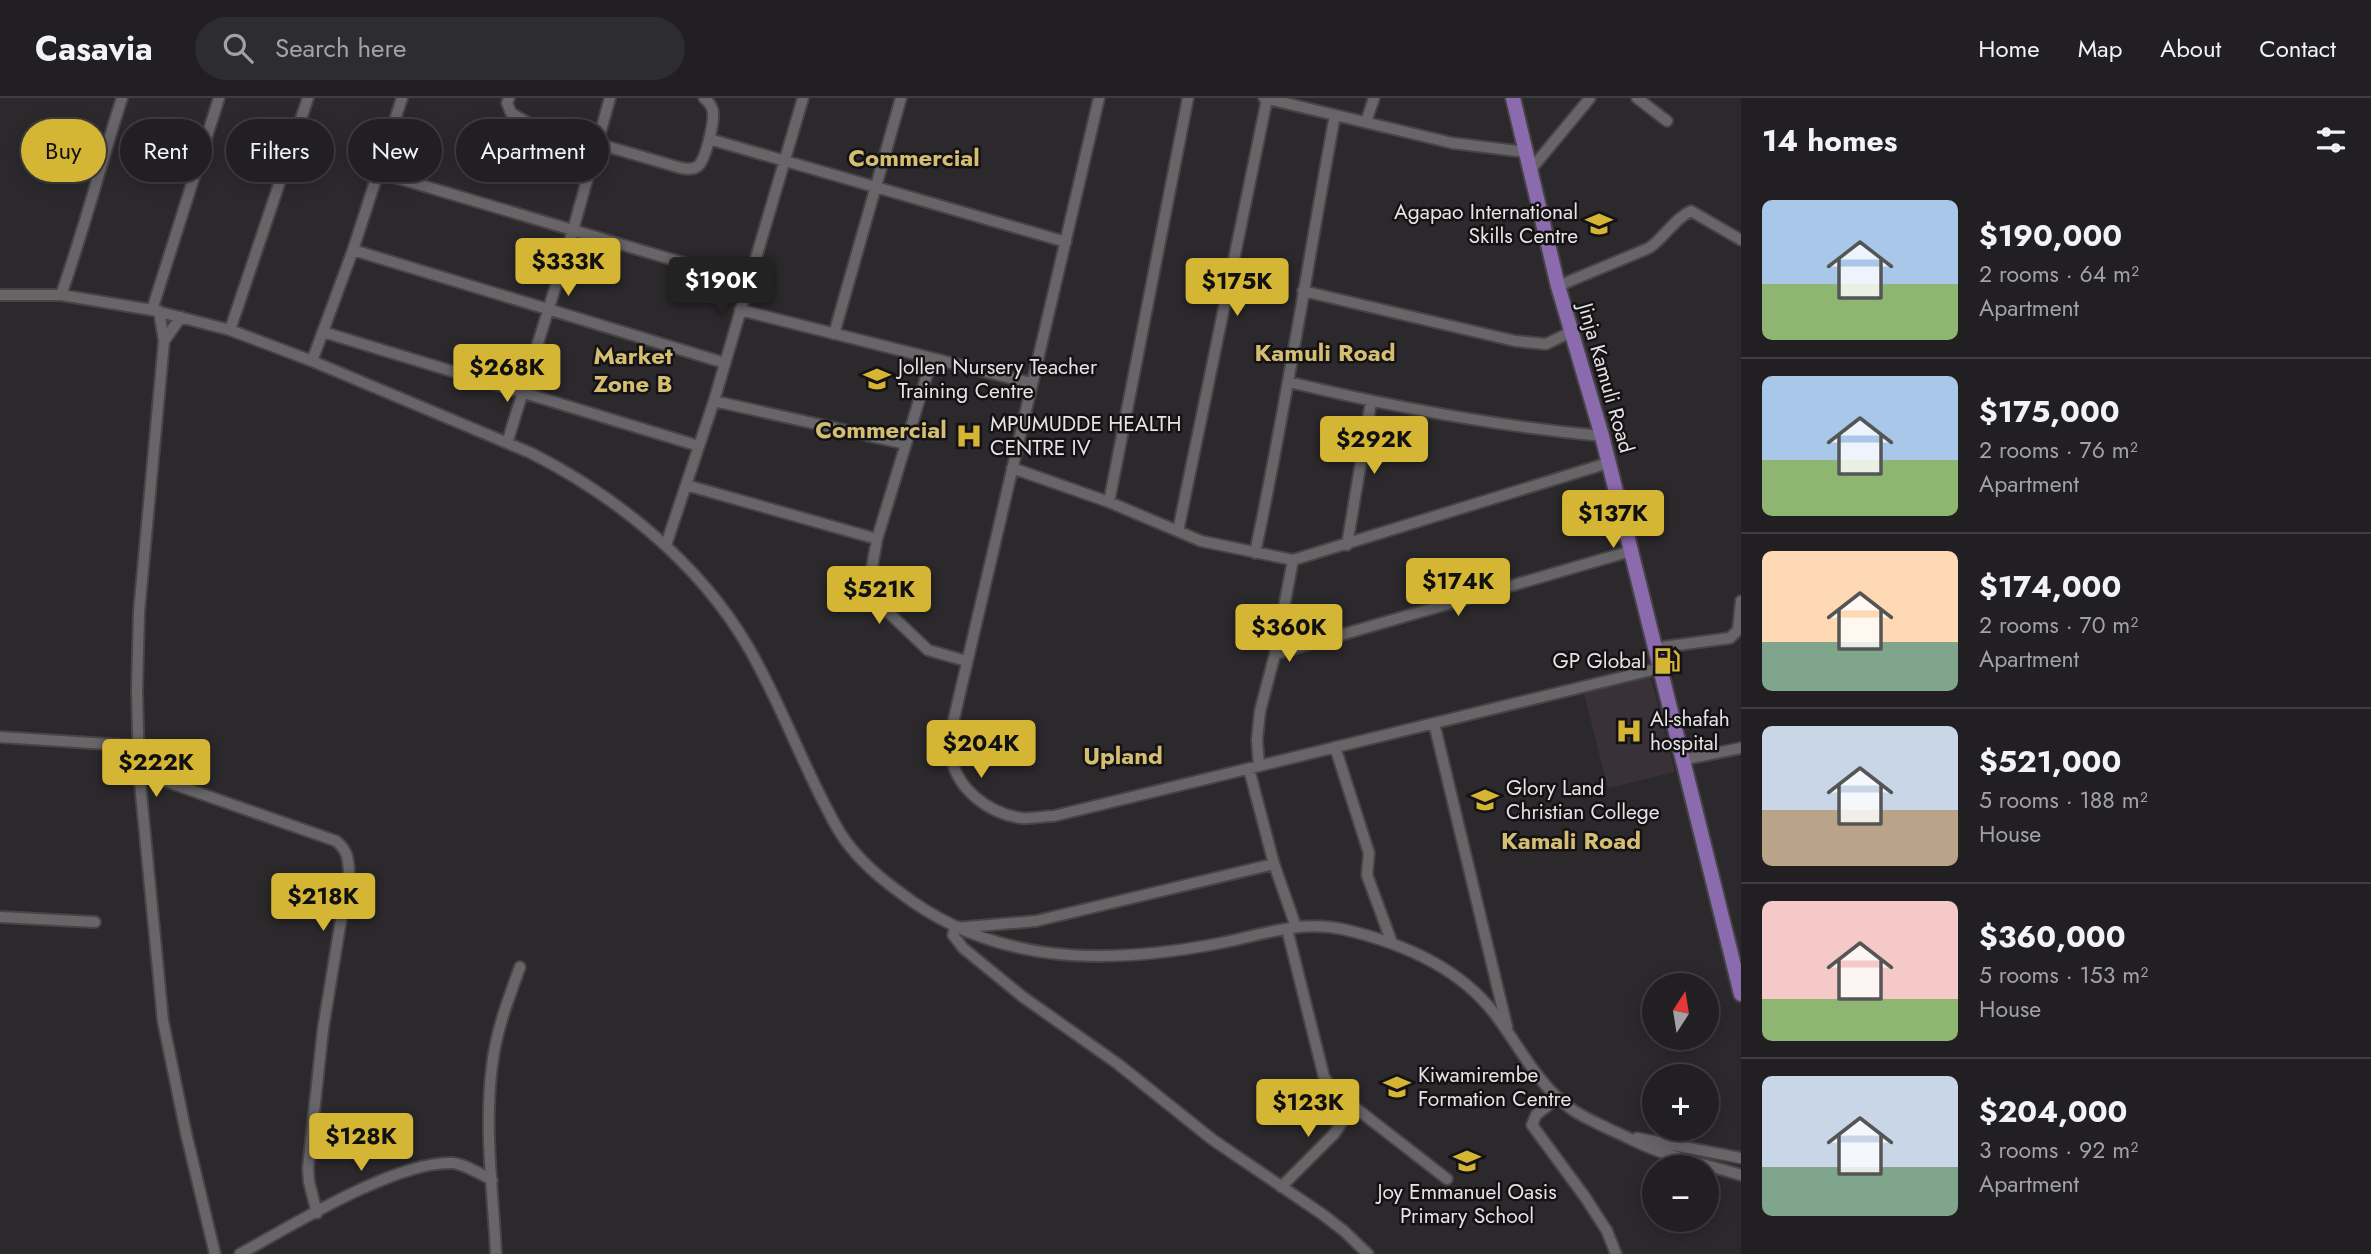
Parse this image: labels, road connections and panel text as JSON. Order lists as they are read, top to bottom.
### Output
{
  "streets": {
    "main road": ["Jinja Kamuli Road"]
  },
  "districts": [
    "Commercial",
    "Kamuli Road",
    "Market Zone B",
    "Commercial",
    "Upland",
    "Kamali Road"
  ],
  "places": {
    "school or university": [
      "Agapao International Skills Centre",
      "Jollen Nursery Teacher Training Centre",
      "Glory Land Christian College",
      "Kiwamirembe Formation Centre",
      "Joy Emmanuel Oasis Primary School"
    ],
    "hospital": ["MPUMUDDE HEALTH CENTRE IV", "Al-shafah hospital"],
    "fuel station": ["GP Global"]
  },
  "north": "top",
  "page": {
    "header": "Casavia",
    "search": "Search here",
    "nav": [
      "Home",
      "Map",
      "About",
      "Contact"
    ],
    "heading": "14 homes",
    "chip": [
      "Buy",
      "Rent",
      "Filters",
      "New",
      "Apartment"
    ],
    "list": [
      {
        "name": "$190,000",
        "note": "2 rooms · 64 m² · Apartment"
      },
      {
        "name": "$175,000",
        "note": "2 rooms · 76 m² · Apartment"
      },
      {
        "name": "$174,000",
        "note": "2 rooms · 70 m² · Apartment"
      },
      {
        "name": "$521,000",
        "note": "5 rooms · 188 m² · House"
      },
      {
        "name": "$360,000",
        "note": "5 rooms · 153 m² · House"
      },
      {
        "name": "$204,000",
        "note": "3 rooms · 92 m² · Apartment"
      }
    ],
    "price": [
      "$333K",
      "$190K",
      "$175K",
      "$268K",
      "$292K",
      "$137K",
      "$174K",
      "$521K",
      "$360K",
      "$204K",
      "$222K",
      "$218K",
      "$123K",
      "$128K"
    ],
    "map_buttons": ["+", "−"]
  }
}
